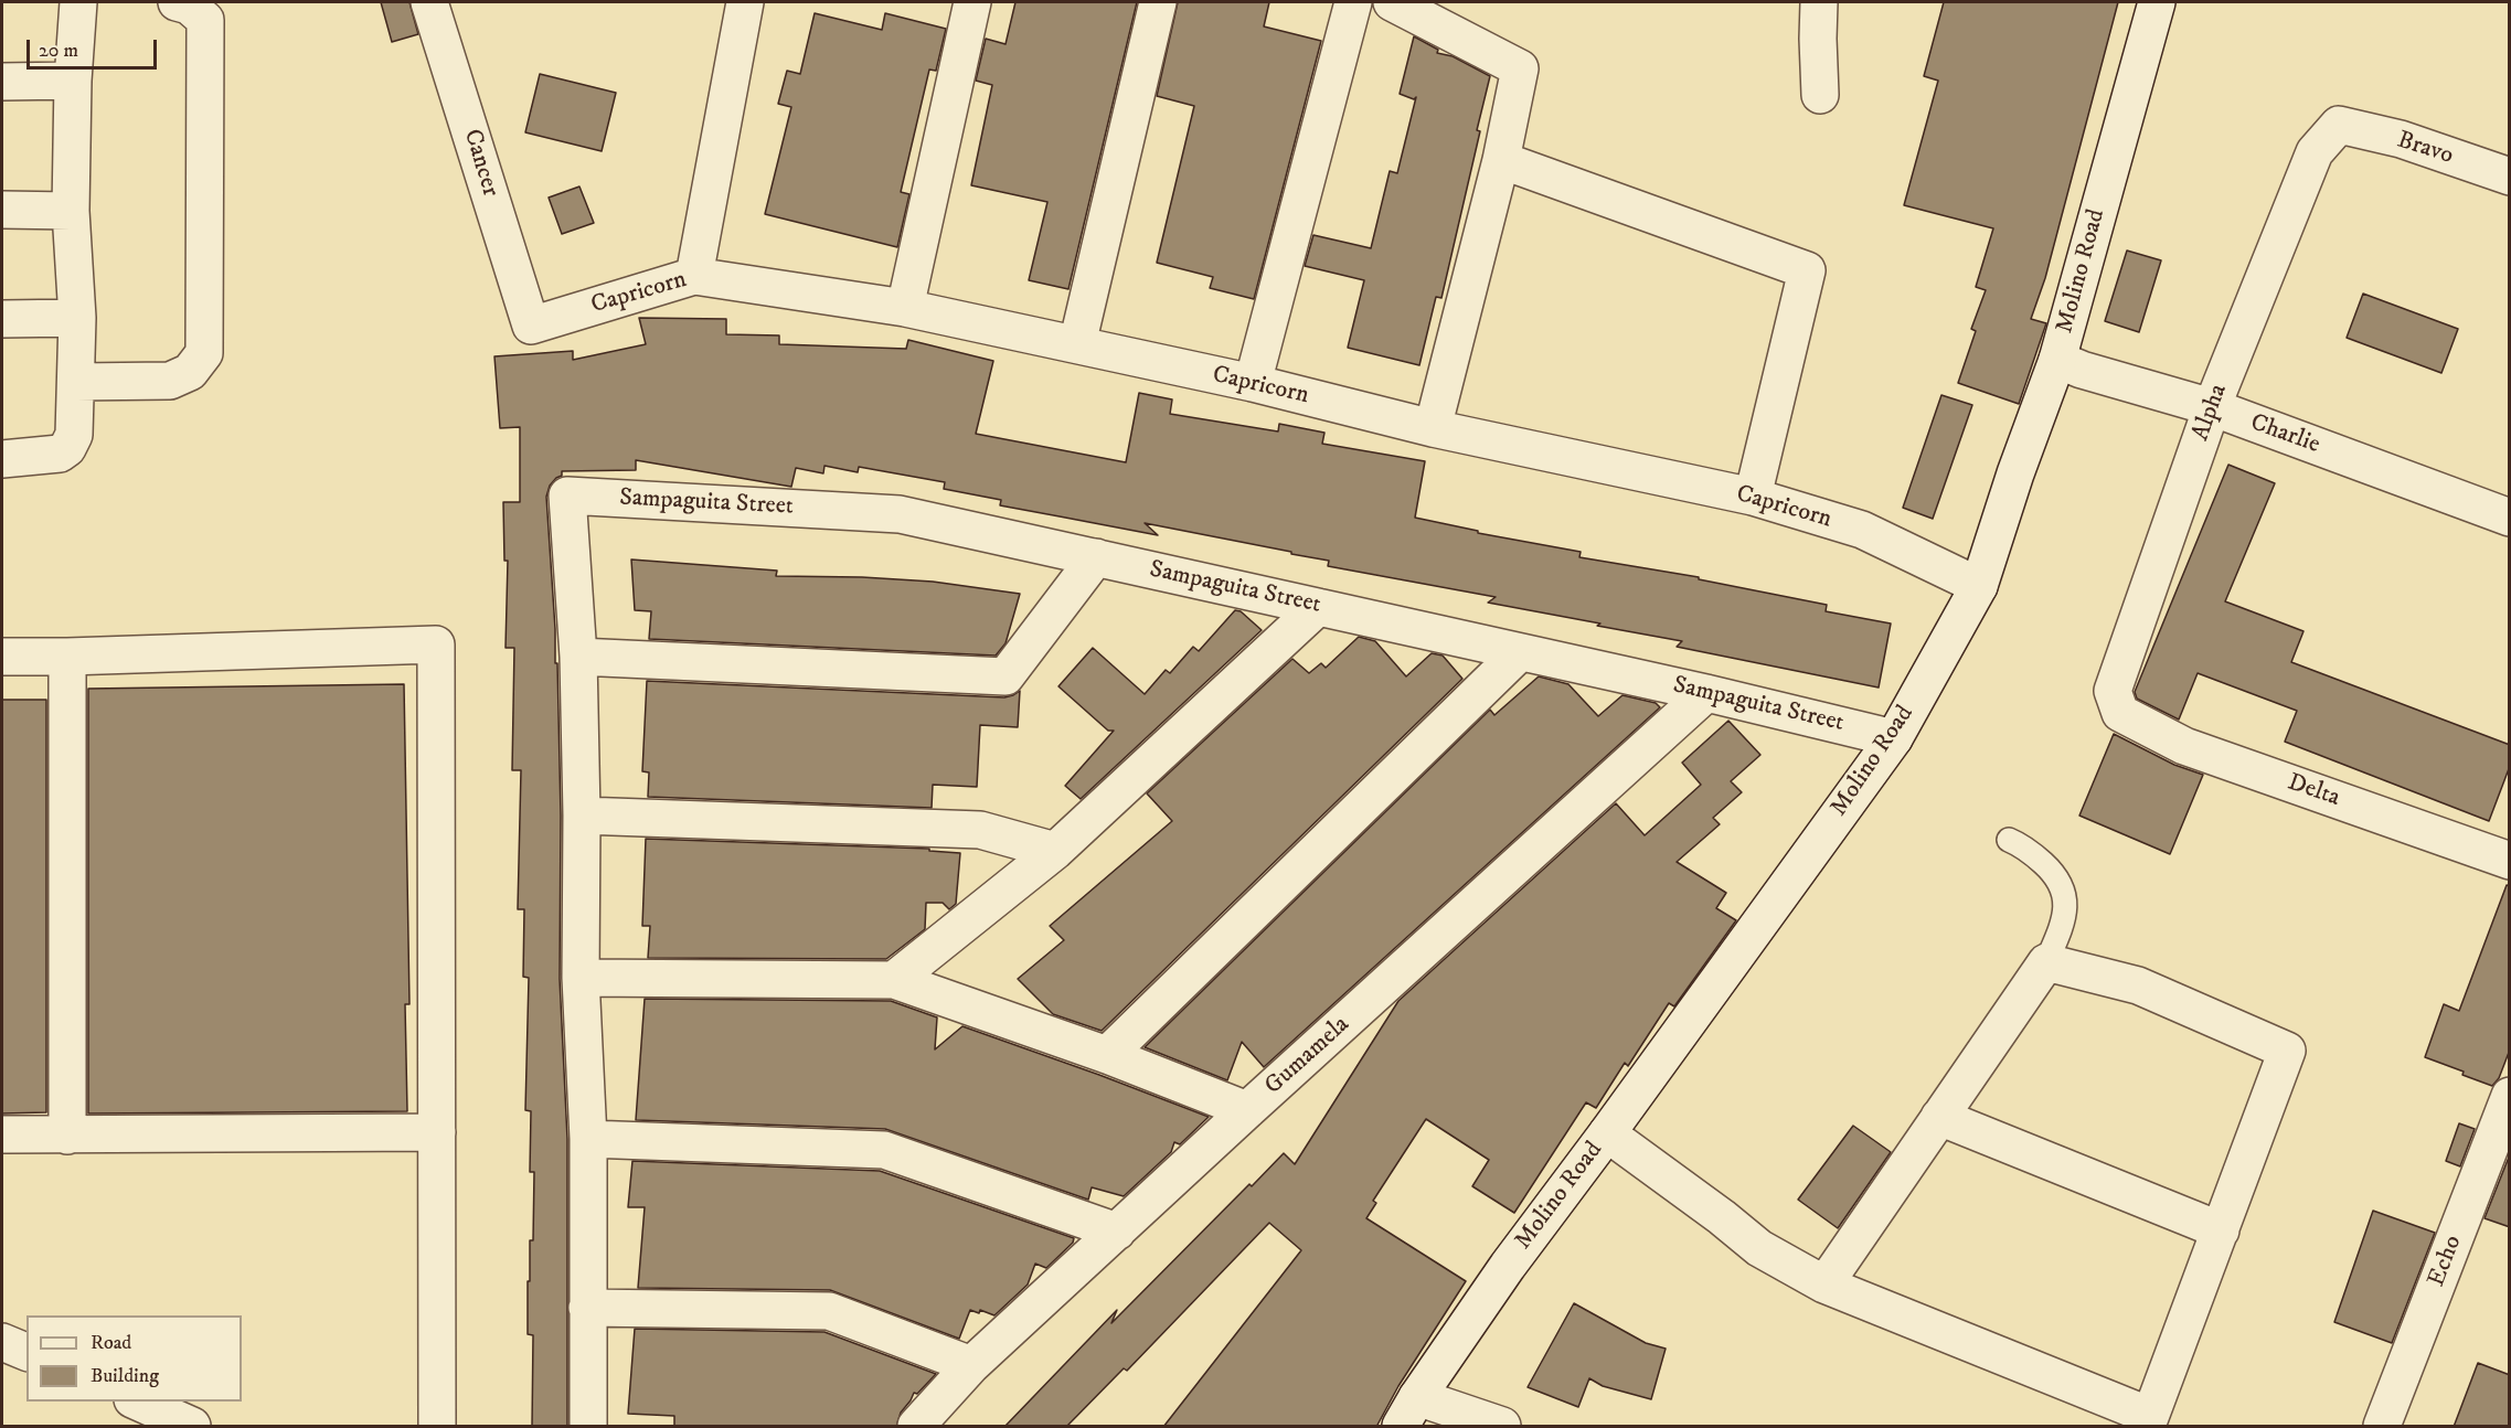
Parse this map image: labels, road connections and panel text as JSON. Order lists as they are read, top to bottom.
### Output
{
  "streets": {
    "street": [
      "Bravo",
      "Cancer",
      "Molino Road",
      "Capricorn",
      "Alpha",
      "Charlie",
      "Sampaguita Street",
      "Delta",
      "Gumamela",
      "Echo"
    ]
  },
  "crossings": [
    ["Bravo", "Alpha"],
    ["Cancer", "Capricorn"],
    ["Molino Road", "Capricorn"],
    ["Molino Road", "Charlie"],
    ["Molino Road", "Sampaguita Street"],
    ["Alpha", "Charlie"],
    ["Alpha", "Delta"],
    ["Sampaguita Street", "Gumamela"]
  ],
  "legend": ["Road", "Building"],
  "scale_bar": "20 m"
}
